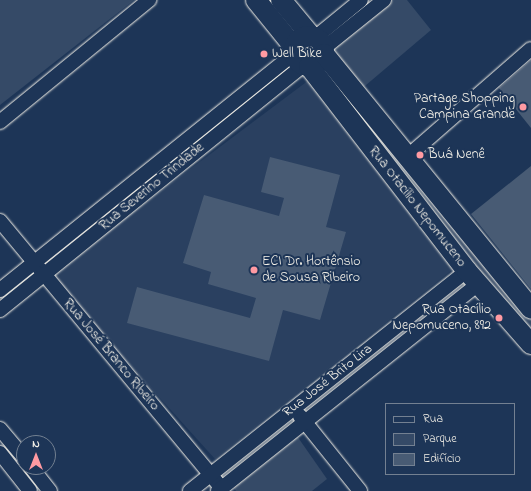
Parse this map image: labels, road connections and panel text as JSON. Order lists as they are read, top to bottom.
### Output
{
  "streets": {
    "street": [
      "Rua Severino Trindade",
      "Rua Otacílio Nepomuceno",
      "Rua José Branco Ribeiro",
      "Rua José Brito Lira"
    ]
  },
  "crossings": [
    ["Rua Severino Trindade", "Rua Otacílio Nepomuceno"],
    ["Rua Severino Trindade", "Rua José Branco Ribeiro"],
    ["Rua Otacílio Nepomuceno", "Rua José Brito Lira"],
    ["Rua José Branco Ribeiro", "Rua José Brito Lira"]
  ],
  "places": [
    "Well Bike",
    "Partage Shopping Campina Grande",
    "Buá Nenê",
    "ECI Dr. Hortênsio de Sousa Ribeiro",
    "Rua Otacílio Nepomuceno, 892"
  ],
  "legend": ["Rua", "Parque", "Edifício"],
  "north": "top"
}
